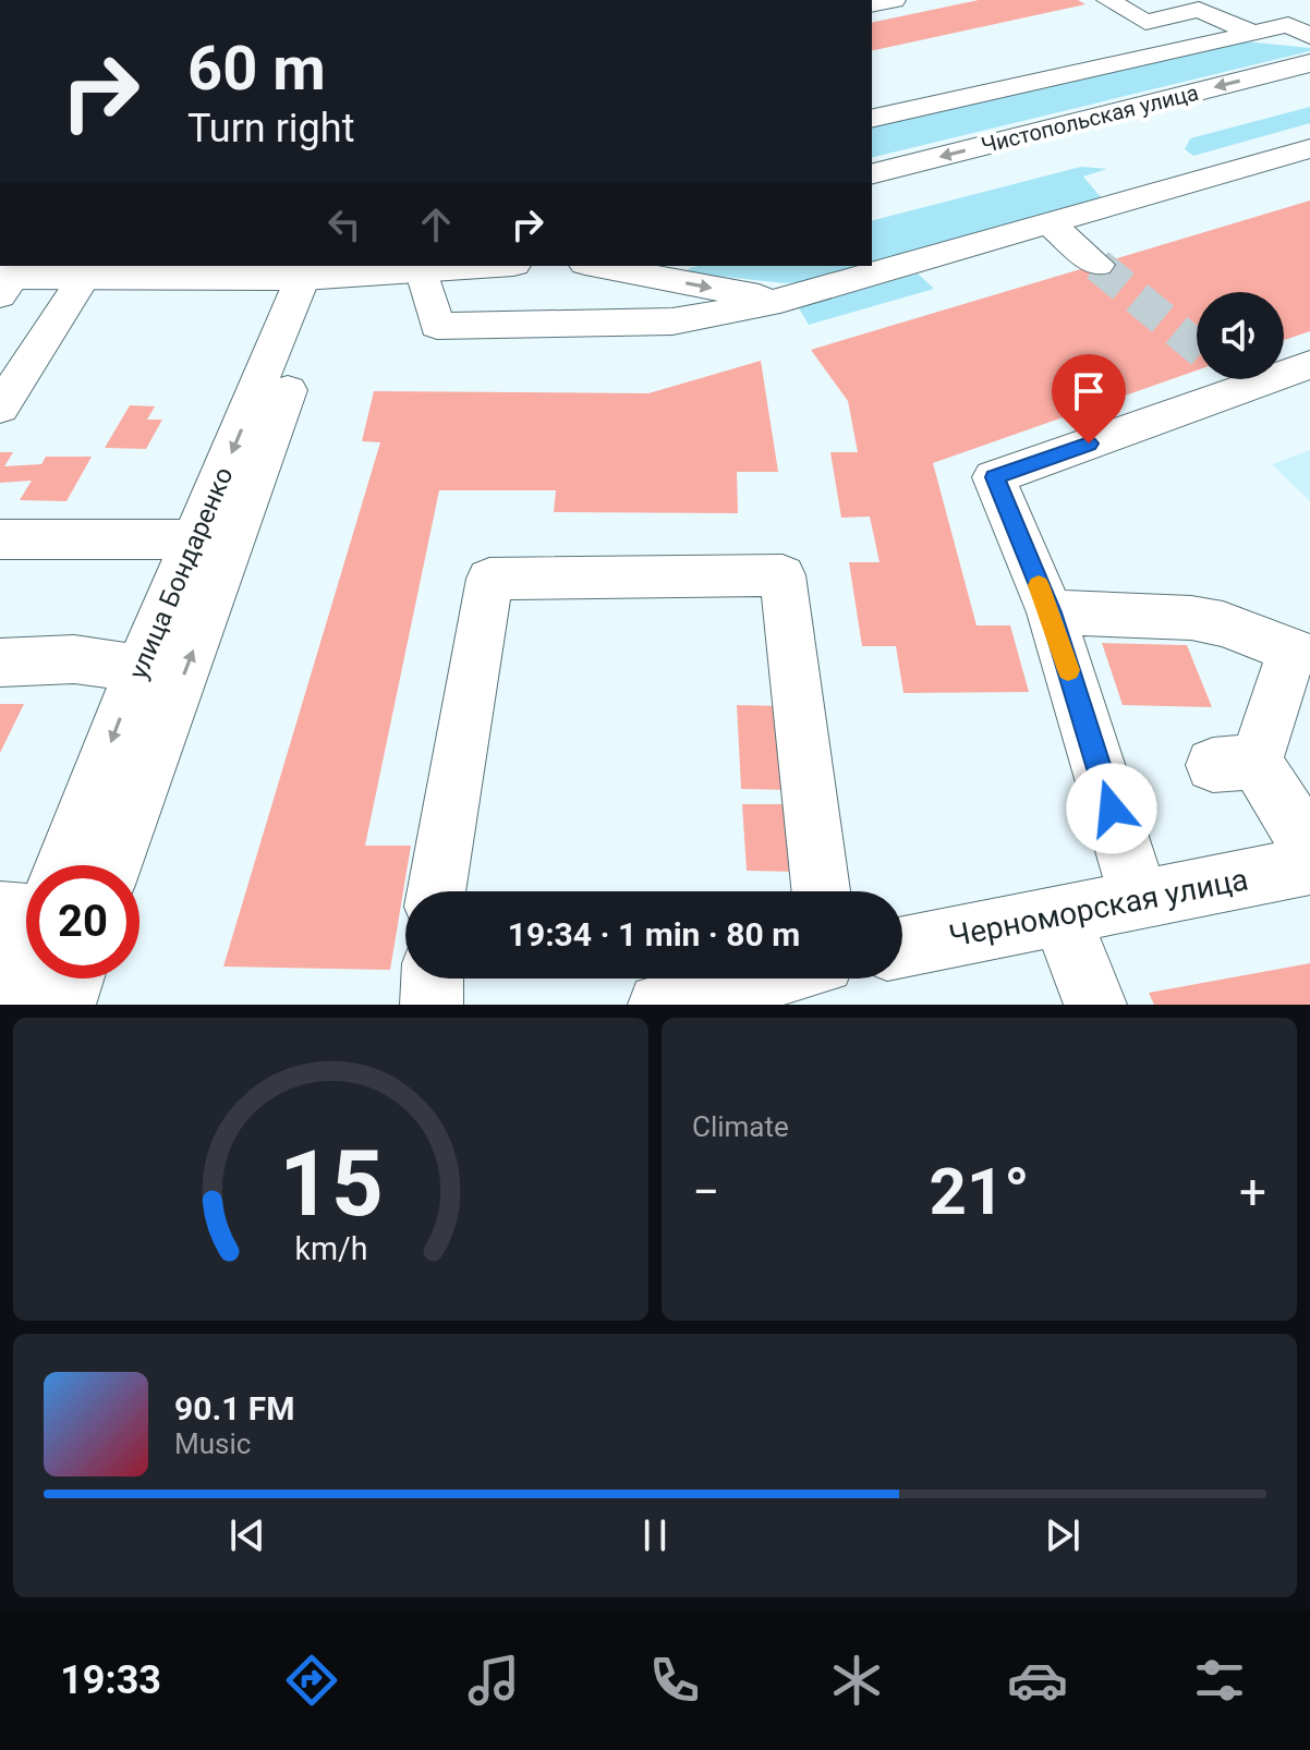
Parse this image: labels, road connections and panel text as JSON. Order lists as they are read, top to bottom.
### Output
{
  "streets": {
    "main road": ["Чистопольская улица"],
    "street": ["улица Бондаренко", "Черноморская улица"]
  },
  "page": {
    "turn": ["60 m", "Turn right"],
    "limit": "20",
    "trip": "19:34 · 1 min · 80 m",
    "tile": "Climate",
    "heat": ["−", "21°", "+"],
    "song": ["90.1 FM", "Music"],
    "tabs": "19:33",
    "gauge": ["15", "km/h"]
  }
}
